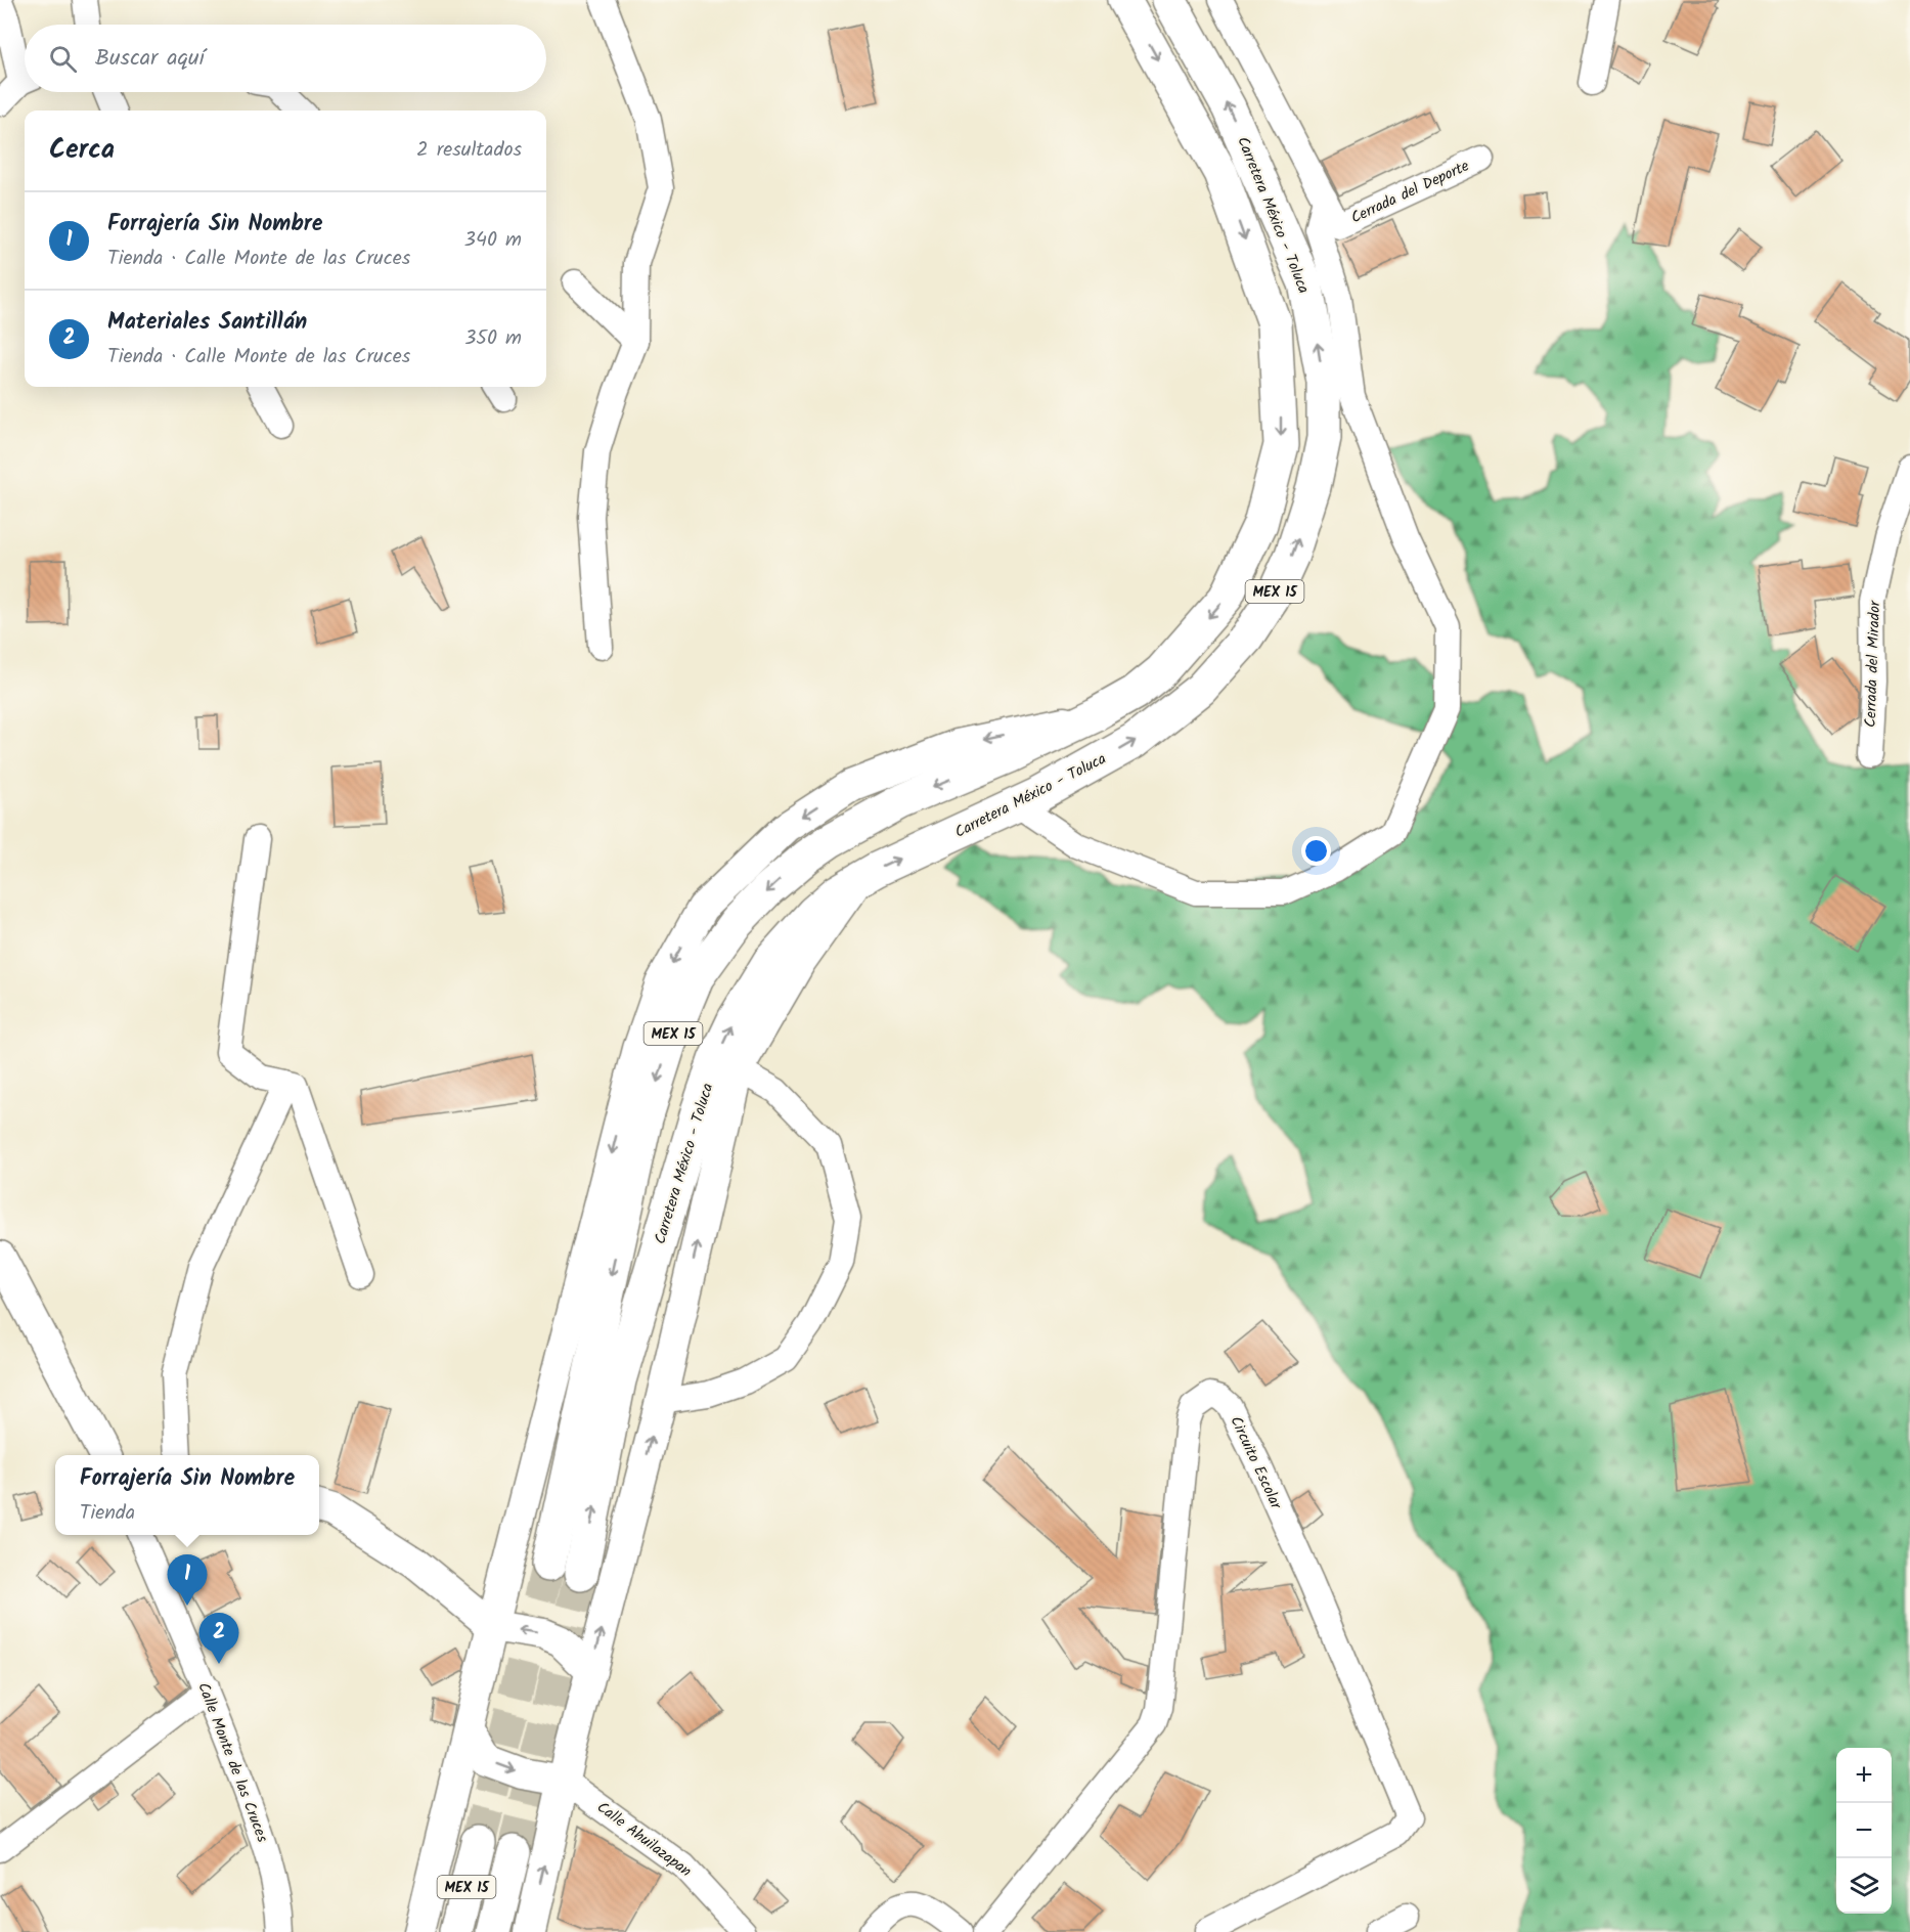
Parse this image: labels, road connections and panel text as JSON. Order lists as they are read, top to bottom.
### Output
{
  "streets": {
    "main road": ["Carretera México - Toluca", "MEX 15"],
    "street": [
      "Cerrada del Deporte",
      "Cerrada del Mirador",
      "Circuito Escolar",
      "Calle Monte de las Cruces",
      "Calle Ahuilazapan"
    ]
  },
  "page": {
    "search": "Buscar aquí",
    "heading": ["Cerca", "2 resultados"],
    "list": [
      {
        "mark": "1",
        "name": "Forrajería Sin Nombre",
        "note": "Tienda · Calle Monte de las Cruces",
        "value": "340 m"
      },
      {
        "mark": "2",
        "name": "Materiales Santillán",
        "note": "Tienda · Calle Monte de las Cruces",
        "value": "350 m"
      }
    ],
    "popup": ["Forrajería Sin Nombre", "Tienda"],
    "pins": ["1", "2"],
    "map_buttons": ["+", "−"]
  }
}
